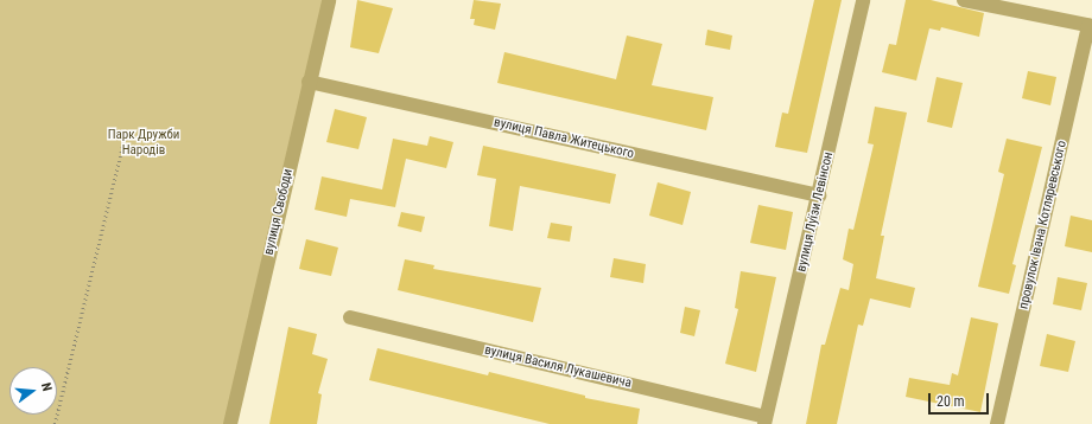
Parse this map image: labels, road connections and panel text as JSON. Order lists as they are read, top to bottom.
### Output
{
  "streets": {
    "street": [
      "вулиця Павла Житецького",
      "вулиця Свободи",
      "вулиця Луїзи Левінсон",
      "провулок Івана Котляревського",
      "вулиця Василя Лукашевича"
    ]
  },
  "crossings": [
    ["вулиця Павла Житецького", "вулиця Свободи"],
    ["вулиця Павла Житецького", "вулиця Луїзи Левінсон"],
    ["вулиця Луїзи Левінсон", "вулиця Василя Лукашевича"]
  ],
  "parks": ["Парк Дружби Народів"],
  "scale_bar": "20 m",
  "north": "right"
}
